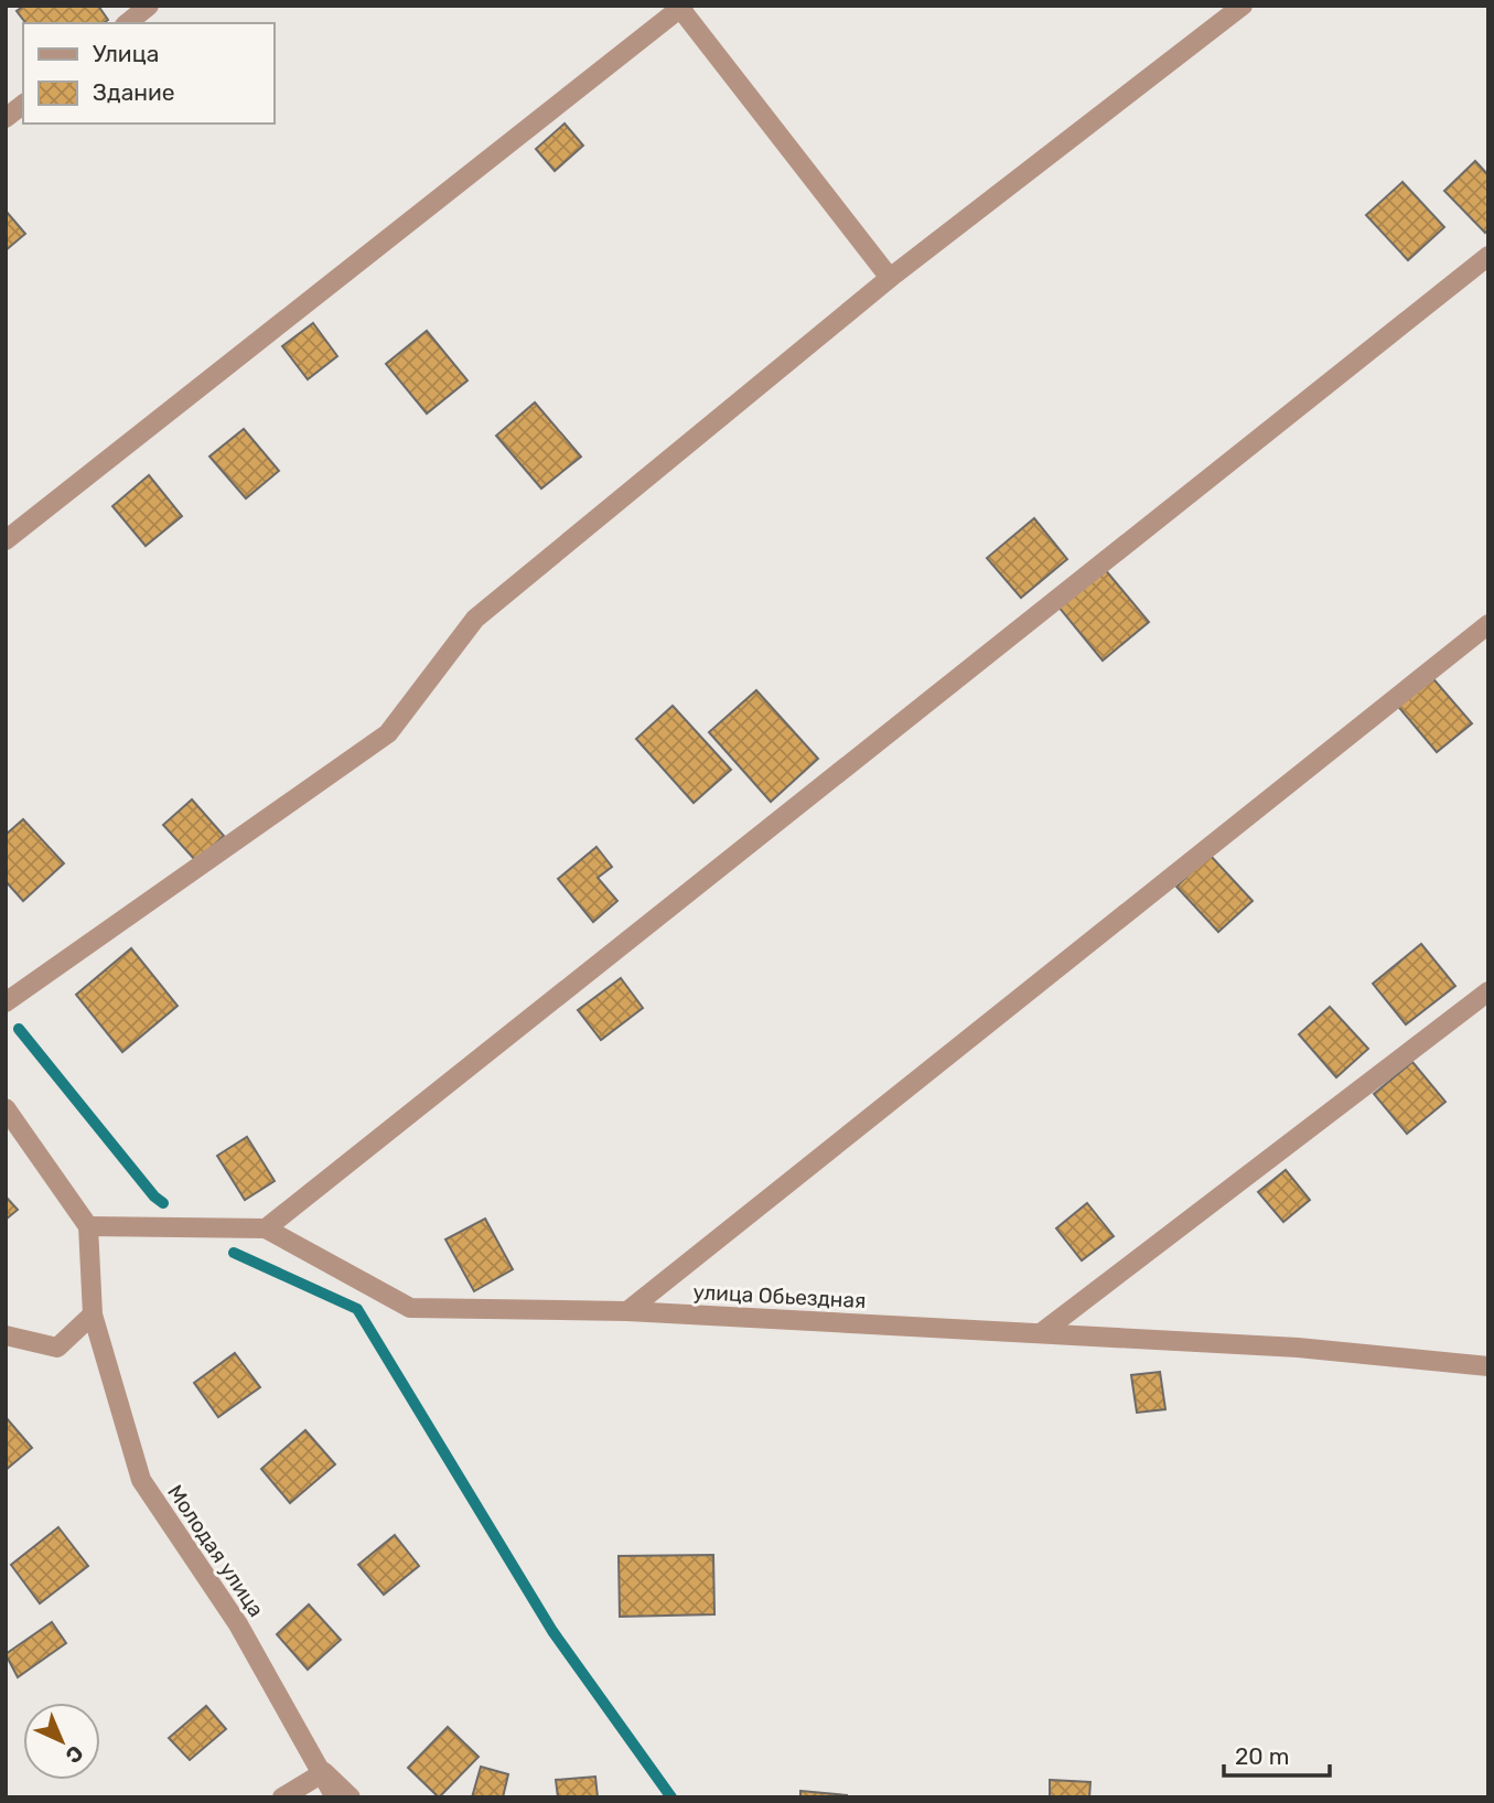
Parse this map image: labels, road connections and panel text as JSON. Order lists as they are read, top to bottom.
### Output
{
  "streets": {
    "street": ["улица Обьездная", "Молодая улица"]
  },
  "crossings": [
    ["улица Обьездная", "Молодая улица"]
  ],
  "legend": ["Улица", "Здание"],
  "scale_bar": "20 m",
  "north": "bottom right"
}
